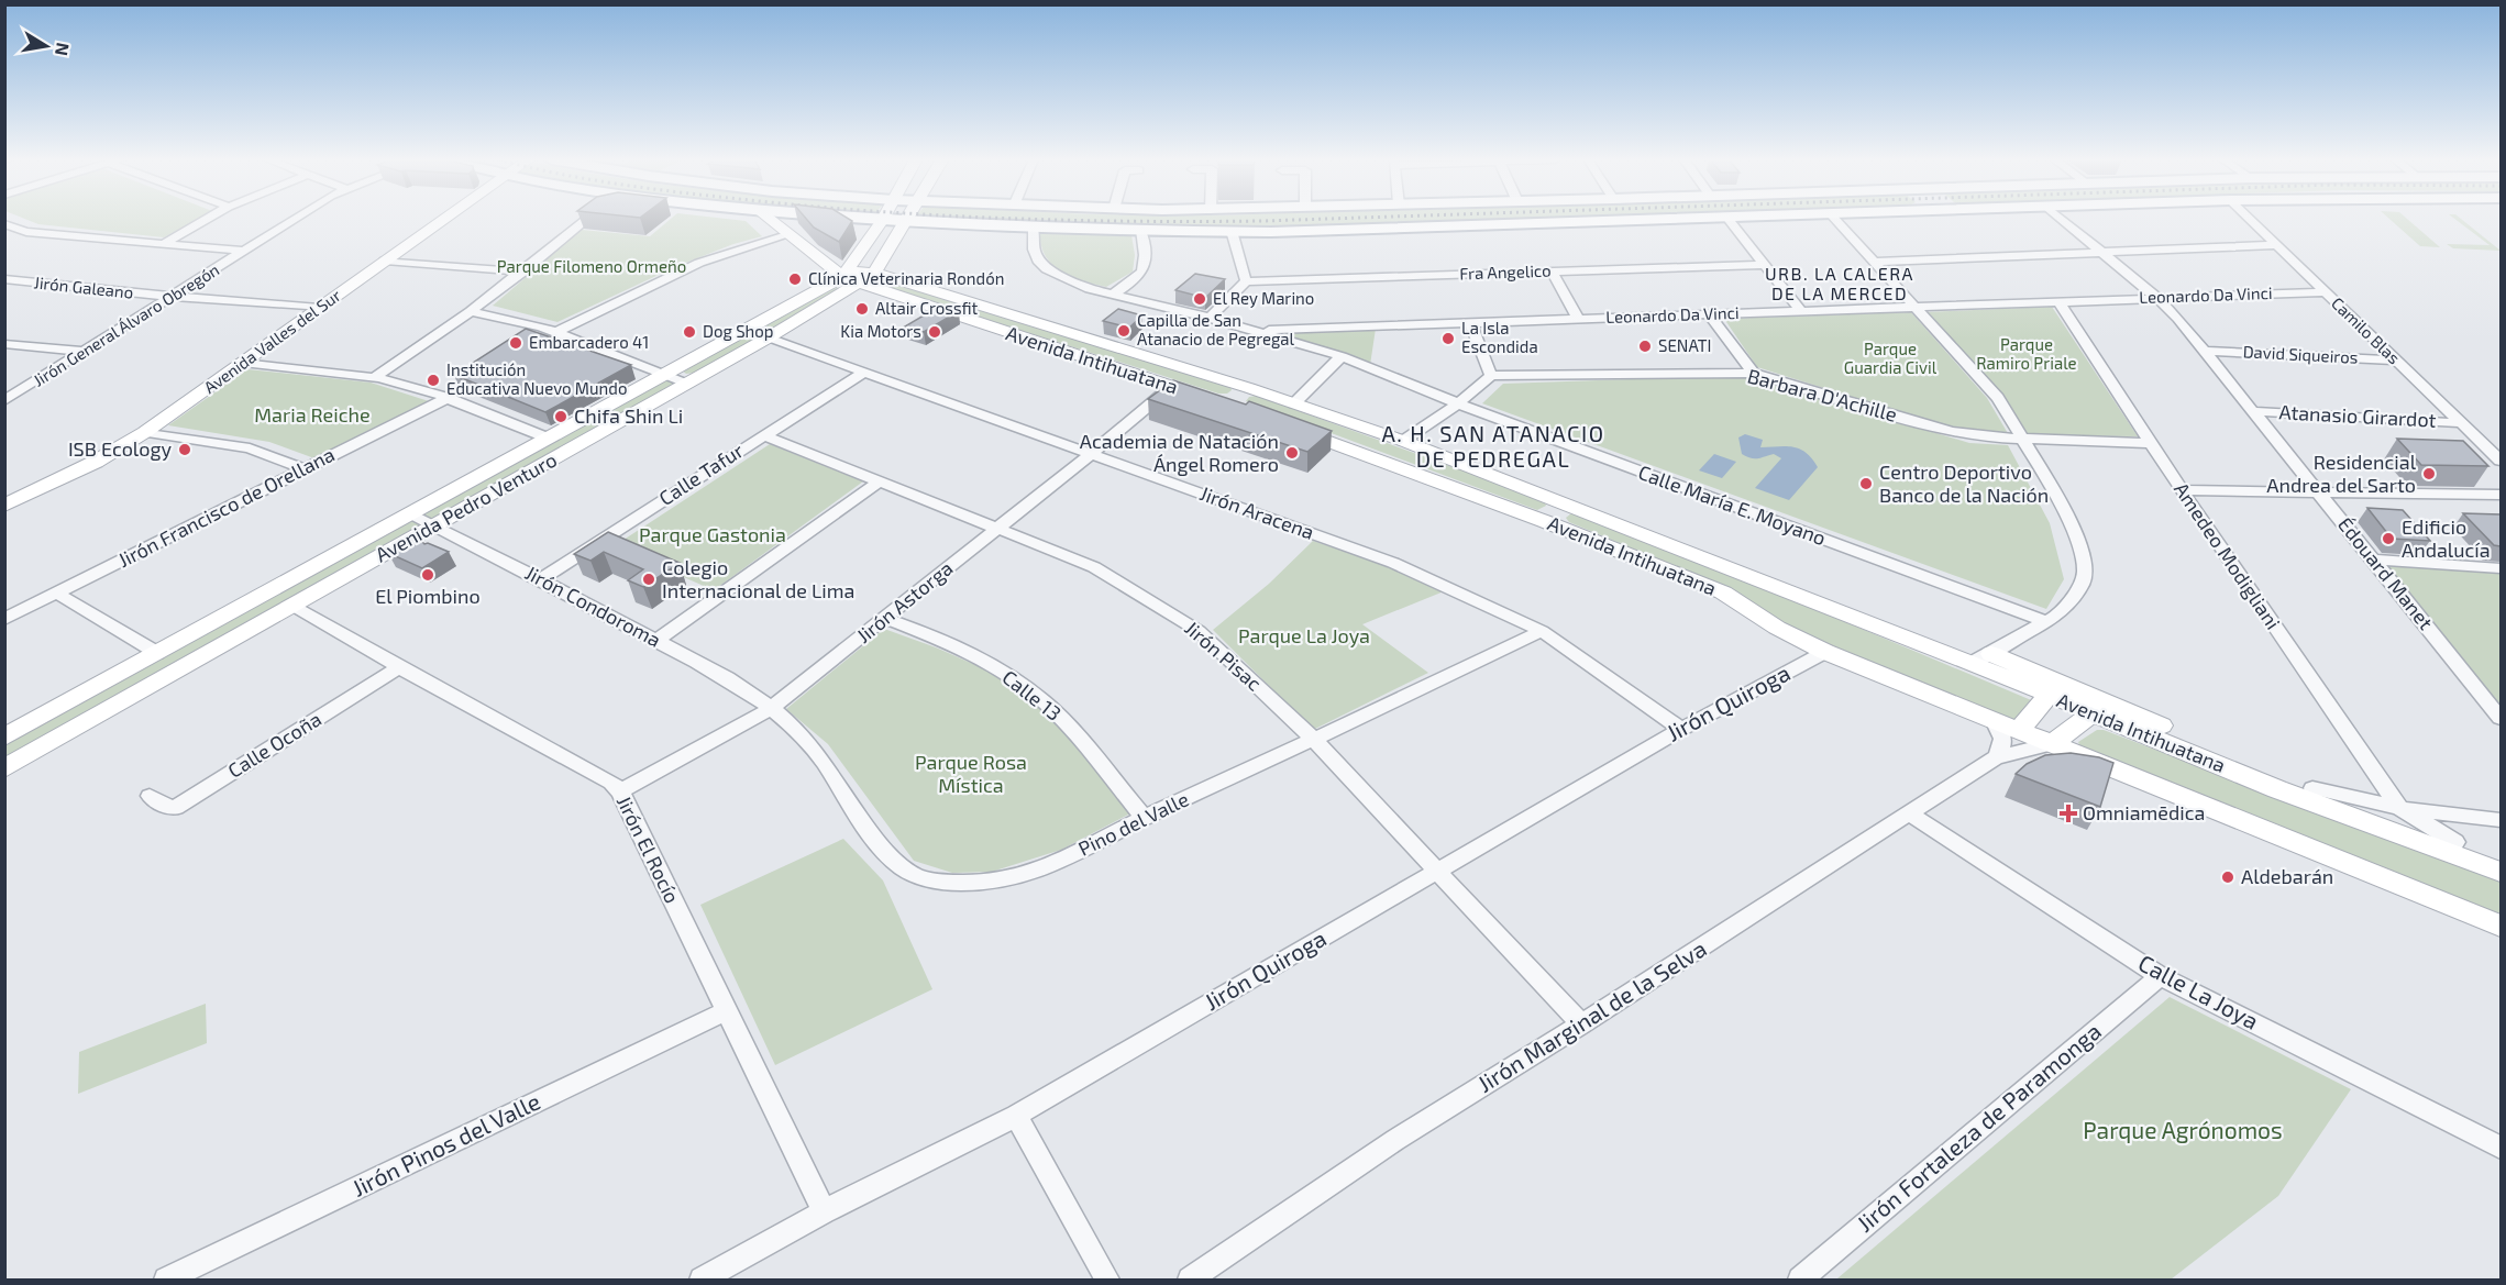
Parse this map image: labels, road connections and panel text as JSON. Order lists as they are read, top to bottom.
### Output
{
  "streets": {
    "main road": ["Avenida Valles del Sur", "Avenida Intihuatana", "Avenida Pedro Venturo"],
    "street": [
      "Fra Angelico",
      "Jirón Galeano",
      "Leonardo Da Vinci",
      "Jirón General Álvaro Obregón",
      "Camilo Blas",
      "David Siqueiros",
      "Barbara D'Achille",
      "Atanasio Girardot",
      "Calle Tafur",
      "Calle María E. Moyano",
      "Jirón Francisco de Orellana",
      "Jirón Aracena",
      "Amedeo Modigliani",
      "Édouard Manet",
      "Jirón Astorga",
      "Jirón Condoroma",
      "Jirón Pisac",
      "Calle 13",
      "Jirón Quiroga",
      "Calle Ocoña",
      "Pino del Valle",
      "Jirón El Rocío",
      "Calle La Joya",
      "Jirón Marginal de la Selva",
      "Jirón Fortaleza de Paramonga",
      "Jirón Pinos del Valle"
    ]
  },
  "crossings": [
    ["Jirón Galeano", "Jirón General Álvaro Obregón"],
    ["Jirón Galeano", "Avenida Valles del Sur"],
    ["Leonardo Da Vinci", "Camilo Blas"],
    ["Leonardo Da Vinci", "Calle María E. Moyano"],
    ["Leonardo Da Vinci", "Amedeo Modigliani"],
    ["Leonardo Da Vinci", "Édouard Manet"],
    ["Camilo Blas", "David Siqueiros"],
    ["Camilo Blas", "Atanasio Girardot"],
    ["David Siqueiros", "Édouard Manet"],
    ["Avenida Intihuatana", "Avenida Pedro Venturo"],
    ["Avenida Intihuatana", "Jirón Astorga"],
    ["Avenida Intihuatana", "Jirón Quiroga"],
    ["Avenida Intihuatana", "Jirón Marginal de la Selva"],
    ["Barbara D'Achille", "Amedeo Modigliani"],
    ["Atanasio Girardot", "Édouard Manet"],
    ["Calle Tafur", "Jirón Aracena"],
    ["Calle Tafur", "Jirón Condoroma"],
    ["Calle Tafur", "Jirón Pisac"],
    ["Avenida Pedro Venturo", "Jirón Aracena"],
    ["Avenida Pedro Venturo", "Jirón Condoroma"],
    ["Avenida Pedro Venturo", "Jirón El Rocío"],
    ["Jirón Aracena", "Jirón Astorga"],
    ["Jirón Aracena", "Jirón Quiroga"],
    ["Jirón Aracena", "Pino del Valle"],
    ["Jirón Astorga", "Jirón Condoroma"],
    ["Jirón Astorga", "Jirón Pisac"],
    ["Jirón Astorga", "Calle 13"],
    ["Jirón Astorga", "Pino del Valle"],
    ["Jirón Astorga", "Jirón El Rocío"],
    ["Jirón Condoroma", "Pino del Valle"],
    ["Jirón Pisac", "Jirón Quiroga"],
    ["Jirón Pisac", "Pino del Valle"],
    ["Jirón Pisac", "Jirón Marginal de la Selva"],
    ["Calle 13", "Pino del Valle"],
    ["Jirón Quiroga", "Jirón El Rocío"],
    ["Calle Ocoña", "Jirón El Rocío"],
    ["Jirón El Rocío", "Jirón Pinos del Valle"],
    ["Calle La Joya", "Jirón Marginal de la Selva"],
    ["Calle La Joya", "Jirón Fortaleza de Paramonga"]
  ],
  "districts": ["URB. LA CALERA DE LA MERCED", "A. H. SAN ATANACIO DE PEDREGAL"],
  "parks": [
    "Parque Filomeno Ormeño",
    "Parque Ramiro Priale",
    "Parque Guardia Civil",
    "Maria Reiche",
    "Parque Gastonia",
    "Parque La Joya",
    "Parque Rosa Mística",
    "Parque Agrónomos"
  ],
  "places": {
    "other": [
      "Clínica Veterinaria Rondón",
      "El Rey Marino",
      "Altair Crossfit",
      "Capilla de San Atanacio de Pegregal",
      "Dog Shop",
      "Kia Motors",
      "La Isla Escondida",
      "Embarcadero 41",
      "SENATI",
      "Institución Educativa Nuevo Mundo",
      "Chifa Shin Li",
      "ISB Ecology",
      "Academia de Natación Ángel Romero",
      "Residencial Andrea del Sarto",
      "Centro Deportivo Banco de la Nación",
      "Edificio Andalucía",
      "El Piombino",
      "Colegio Internacional de Lima",
      "Aldebarán"
    ],
    "health": ["Omniamēdica"]
  },
  "north": "right"
}
